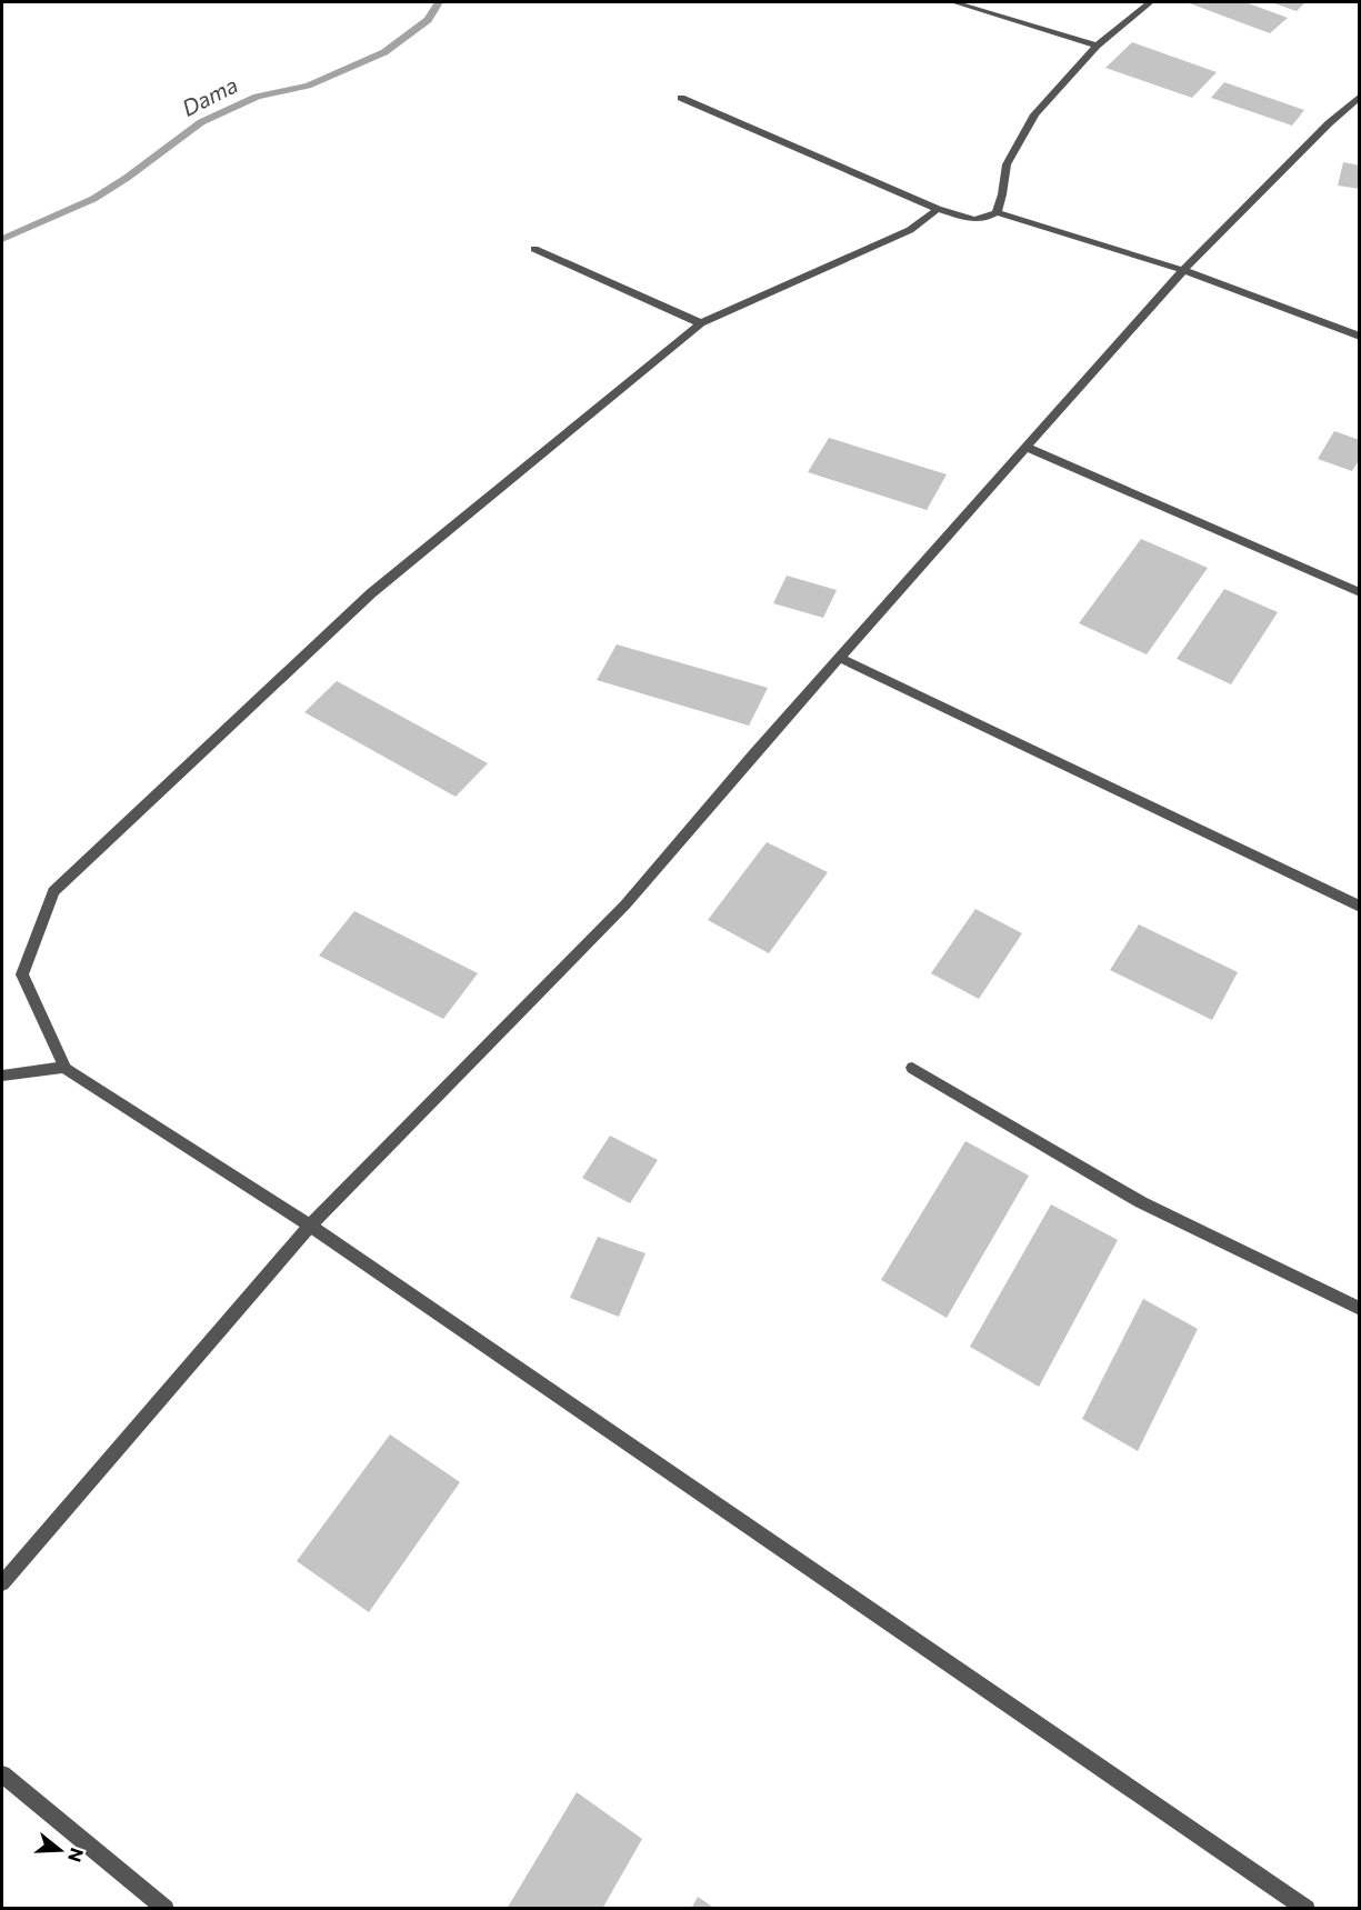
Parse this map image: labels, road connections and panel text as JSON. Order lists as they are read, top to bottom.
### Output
{
  "water": ["Dama"],
  "north": "right"
}
